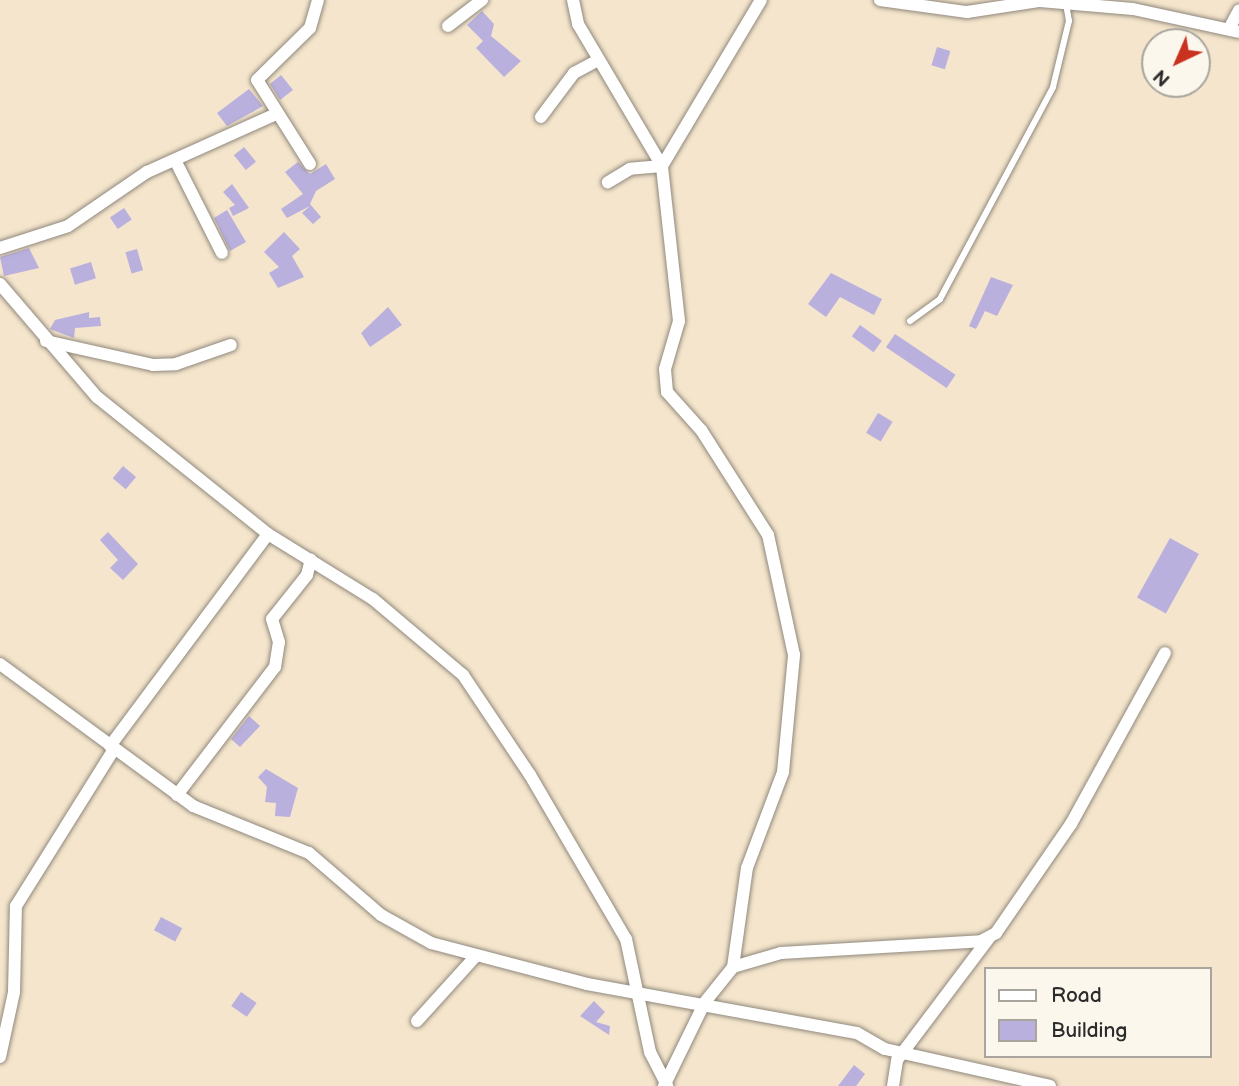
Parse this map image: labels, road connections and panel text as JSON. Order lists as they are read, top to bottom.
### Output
{
  "legend": ["Road", "Building"],
  "north": "bottom left"
}
